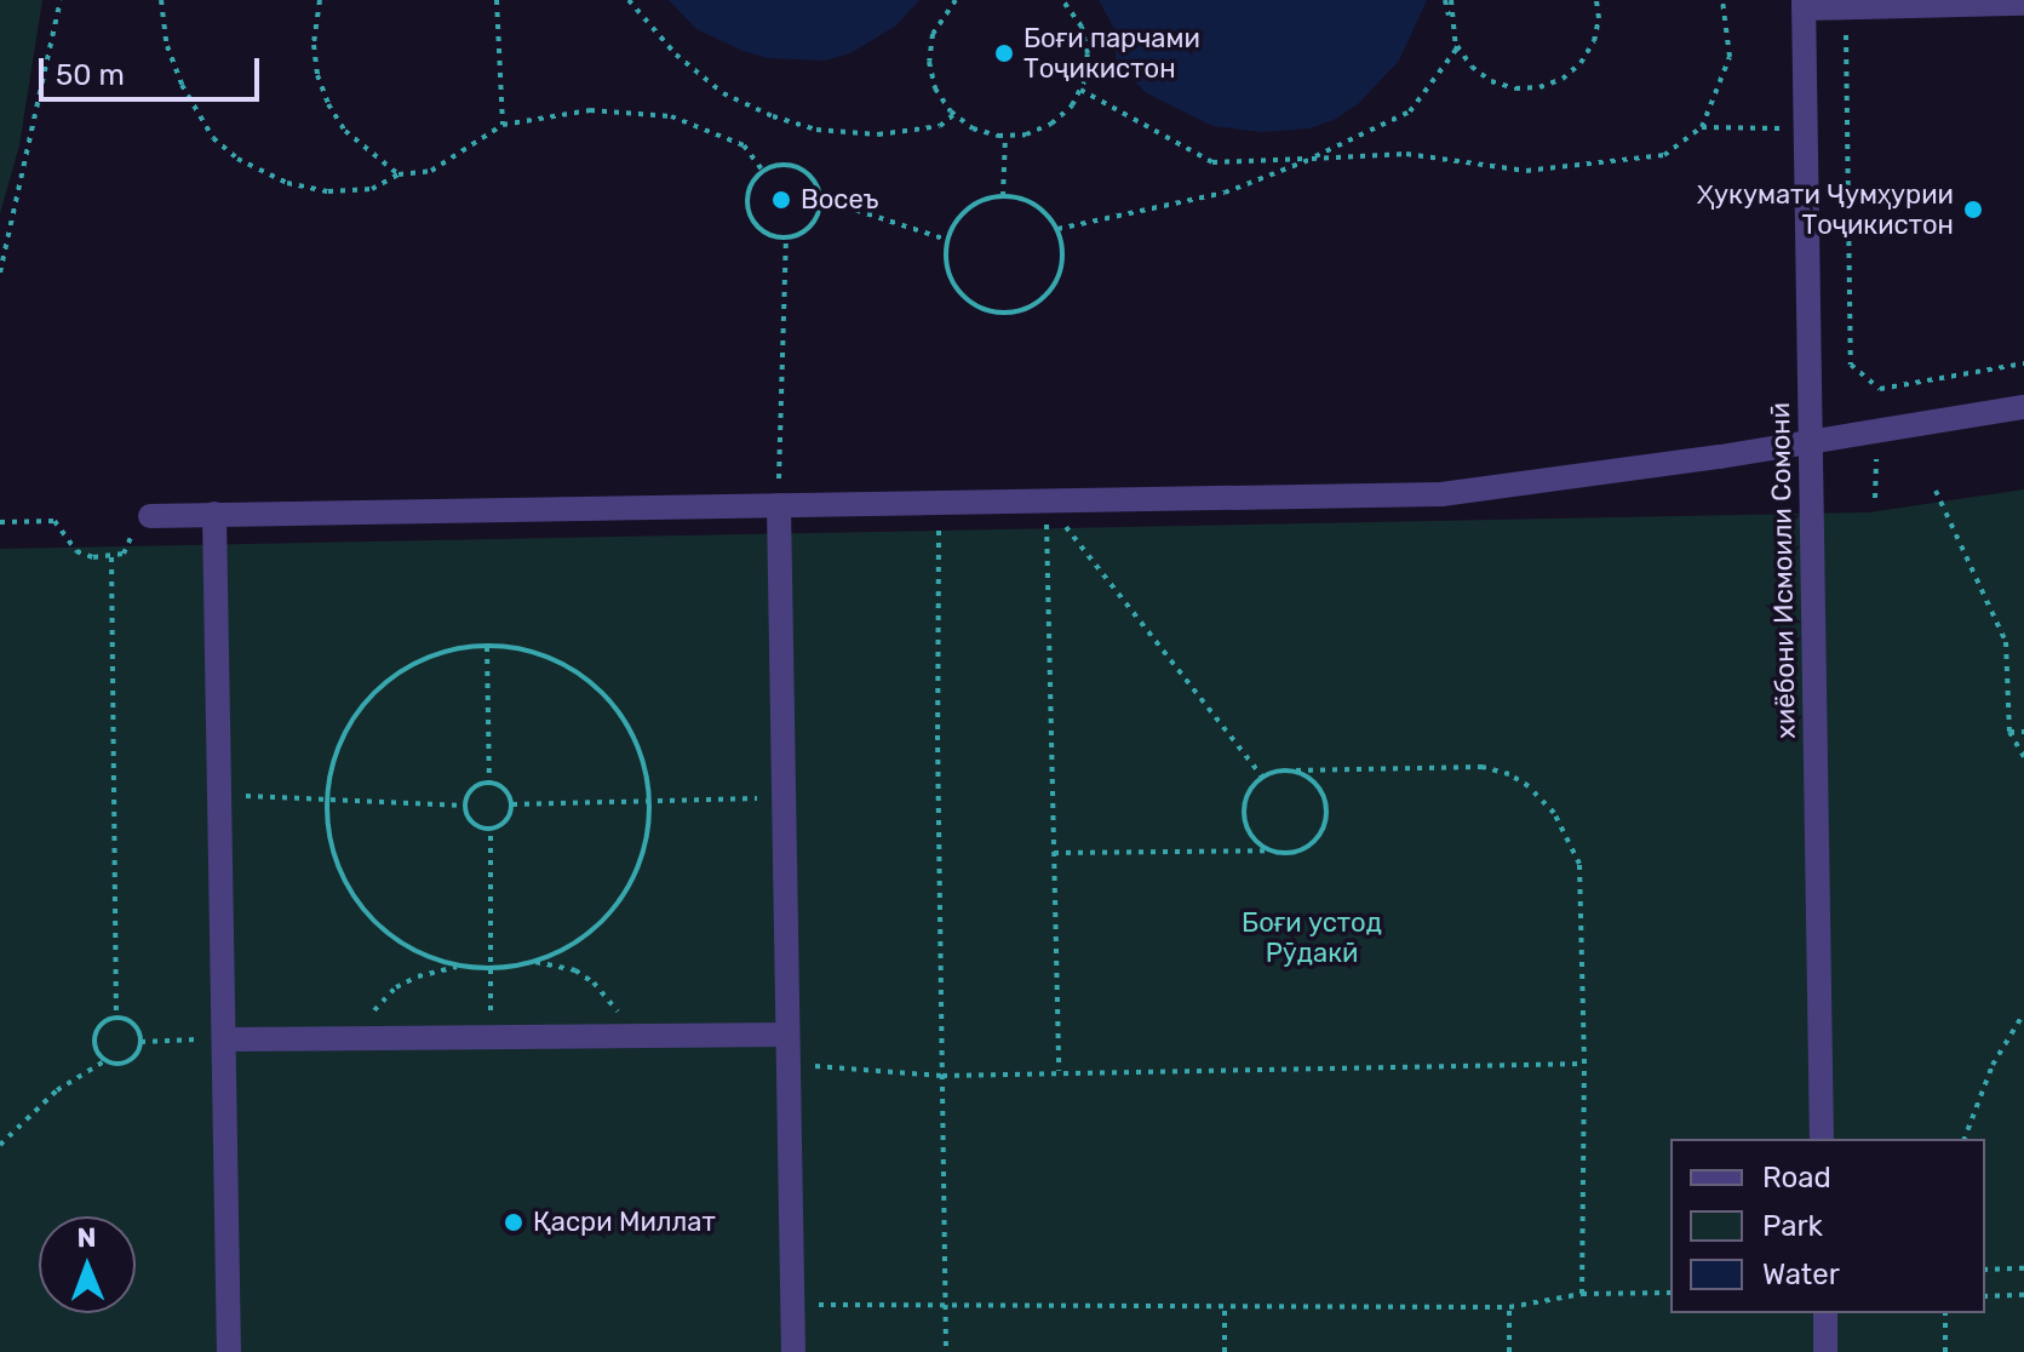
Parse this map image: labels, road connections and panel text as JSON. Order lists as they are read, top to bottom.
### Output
{
  "streets": {
    "street": ["хиёбони Исмоили Сомонӣ"]
  },
  "parks": ["Боғи устод Рӯдакӣ"],
  "places": [
    "Боғи парчами Тоҷикистон",
    "Восеъ",
    "Ҳукумати Ҷумҳурии Тоҷикистон",
    "Қасри Миллат"
  ],
  "legend": ["Road", "Park", "Water"],
  "scale_bar": "50 m",
  "north": "top"
}
